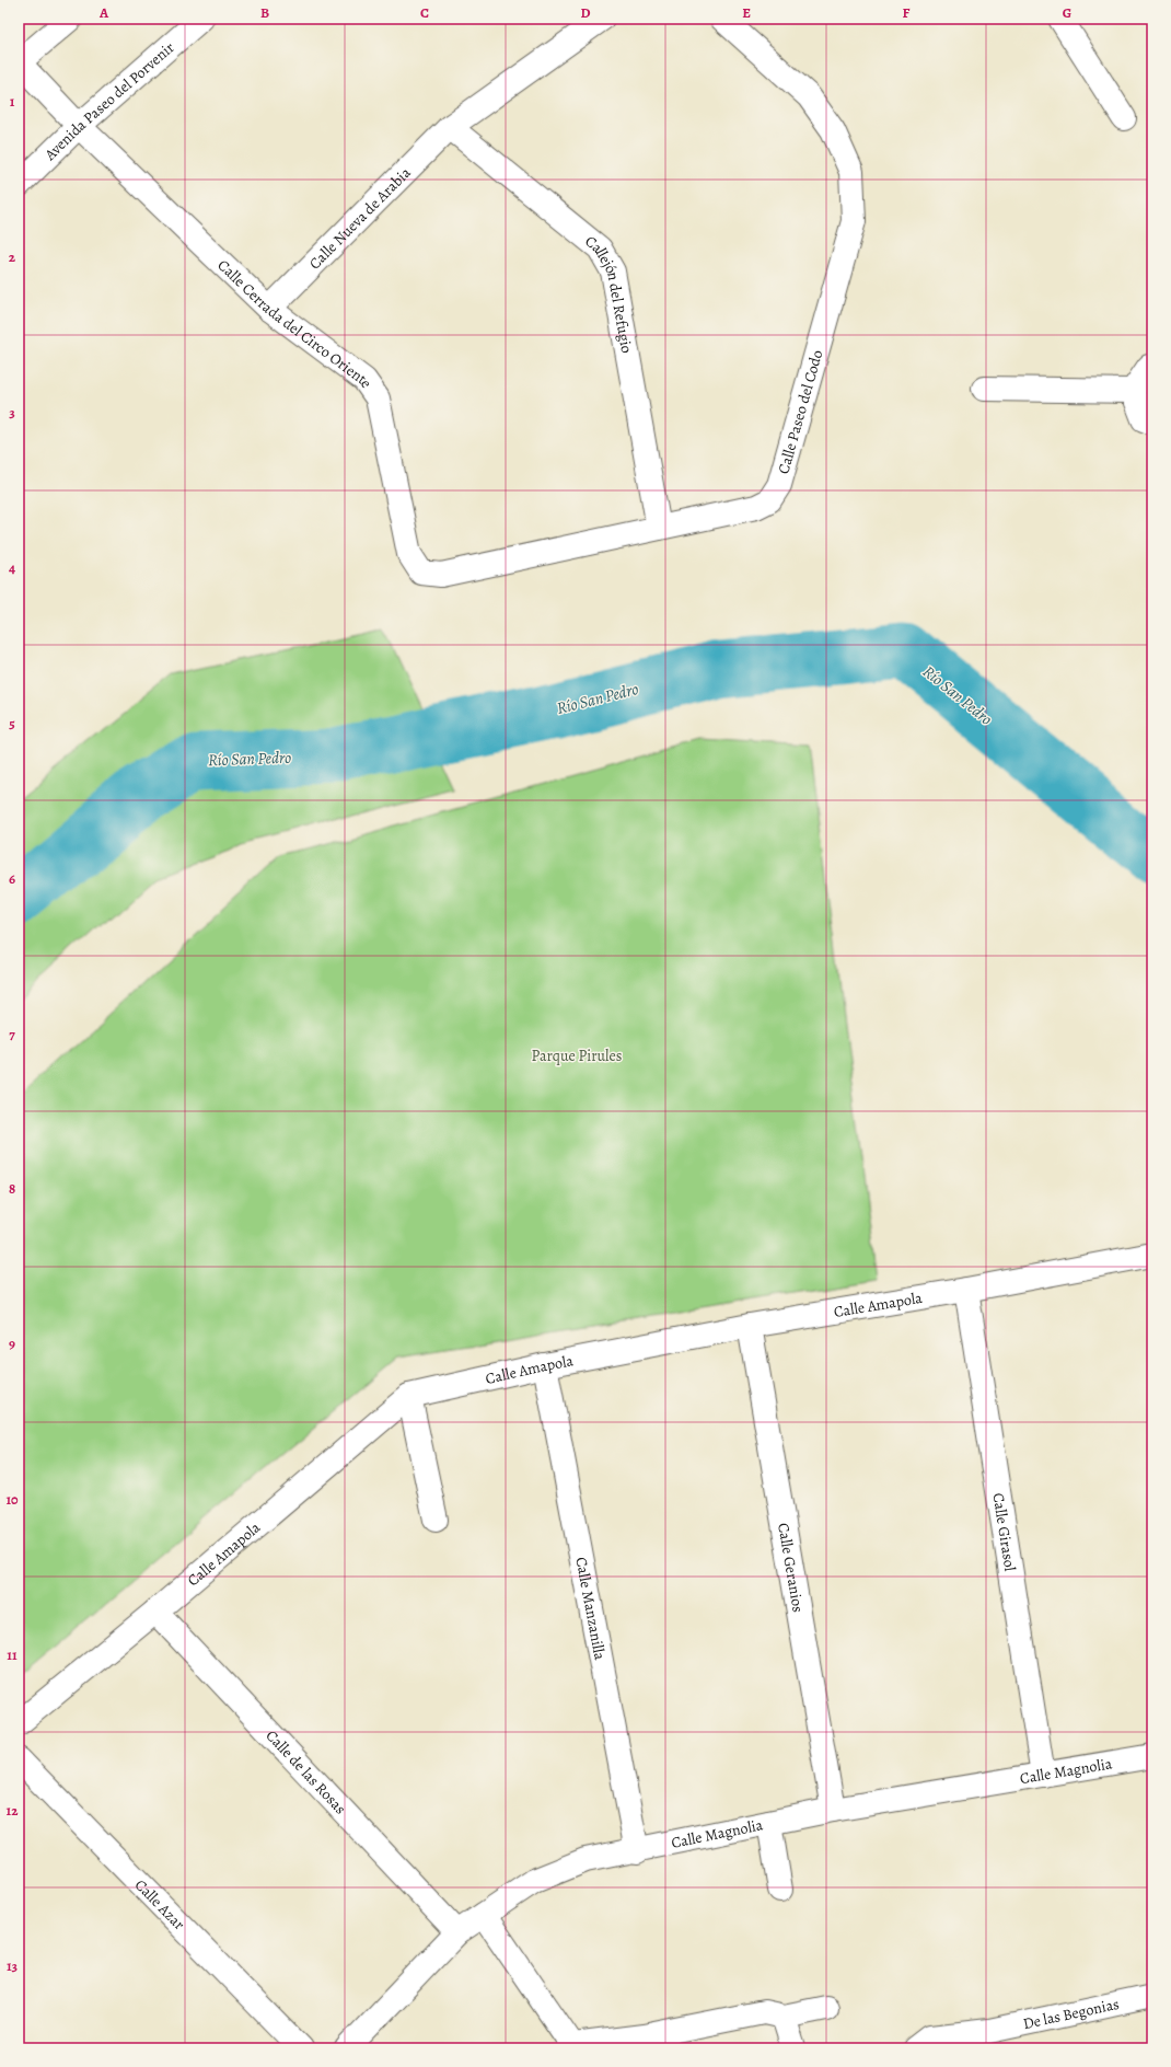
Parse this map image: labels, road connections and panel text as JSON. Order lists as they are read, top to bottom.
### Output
{
  "streets": {
    "street": [
      "Avenida Paseo del Porvenir",
      "Calle Nueva de Arabia",
      "Callejón del Refugio",
      "Calle Cerrada del Circo Oriente",
      "Calle Paseo del Codo",
      "Calle Amapola",
      "Calle Girasol",
      "Calle Geranios",
      "Calle Manzanilla",
      "Calle Magnolia",
      "Calle de las Rosas",
      "Calle Azar",
      "De las Begonias"
    ]
  },
  "crossings": [
    ["Avenida Paseo del Porvenir", "Calle Cerrada del Circo Oriente"],
    ["Calle Nueva de Arabia", "Callejón del Refugio"],
    ["Calle Nueva de Arabia", "Calle Cerrada del Circo Oriente"],
    ["Callejón del Refugio", "Calle Paseo del Codo"],
    ["Calle Cerrada del Circo Oriente", "Calle Paseo del Codo"],
    ["Calle Amapola", "Calle Girasol"],
    ["Calle Amapola", "Calle Geranios"],
    ["Calle Amapola", "Calle Manzanilla"],
    ["Calle Amapola", "Calle de las Rosas"],
    ["Calle Girasol", "Calle Magnolia"],
    ["Calle Geranios", "Calle Magnolia"],
    ["Calle Manzanilla", "Calle Magnolia"],
    ["Calle Magnolia", "Calle de las Rosas"]
  ],
  "water": ["Río San Pedro"],
  "parks": ["Parque Pirules"],
  "grid": {
    "columns": [
      "A",
      "B",
      "C",
      "D",
      "E",
      "F",
      "G"
    ],
    "rows": [
      "1",
      "2",
      "3",
      "4",
      "5",
      "6",
      "7",
      "8",
      "9",
      "10",
      "11",
      "12",
      "13"
    ]
  }
}
